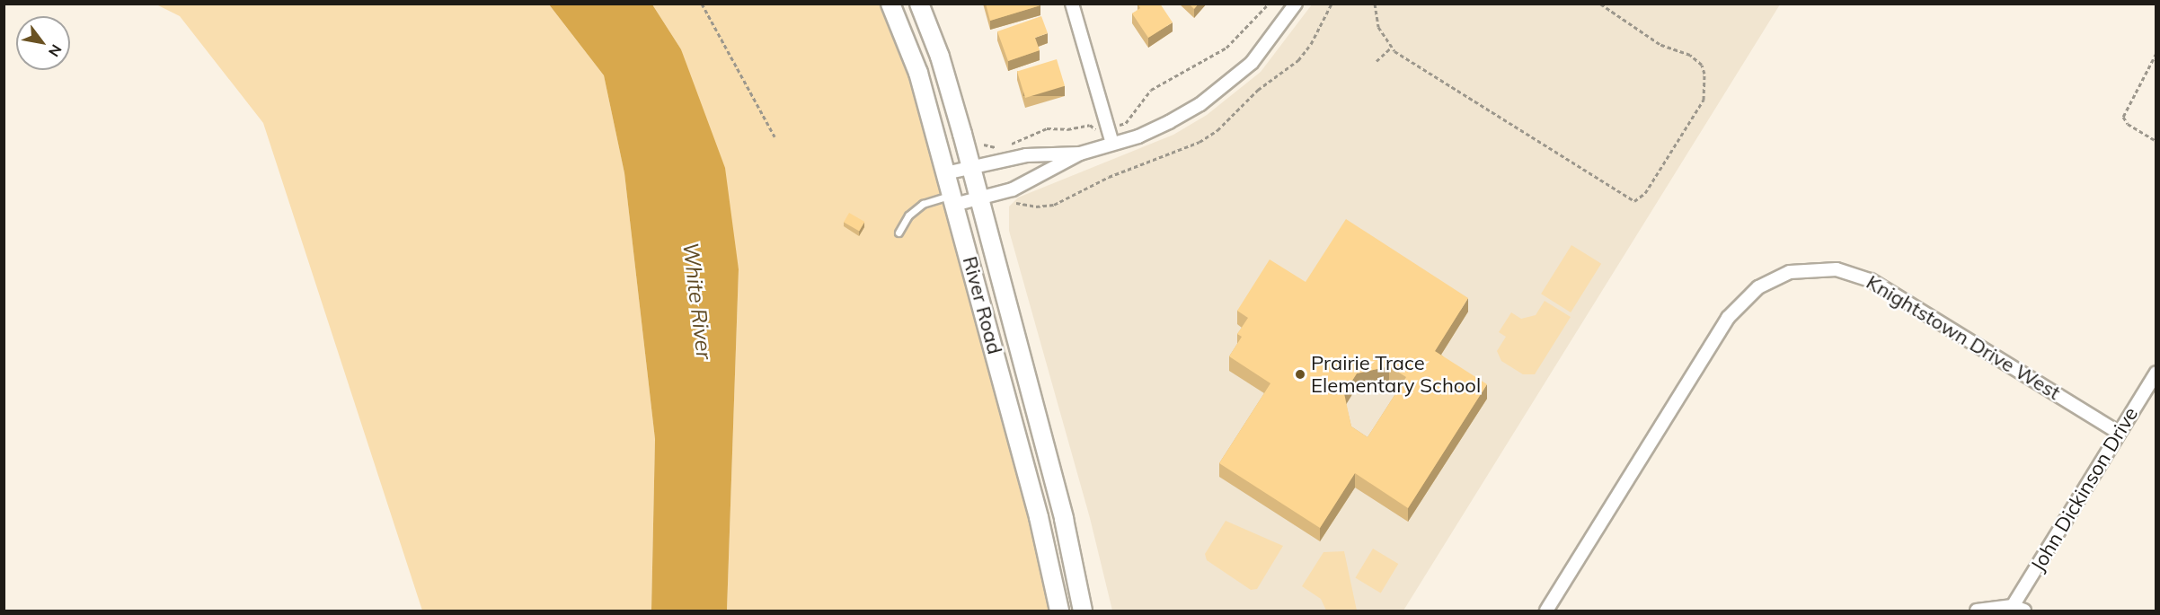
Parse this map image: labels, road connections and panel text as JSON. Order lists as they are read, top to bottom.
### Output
{
  "streets": {
    "main road": ["River Road"],
    "street": ["Knightstown Drive West", "John Dickinson Drive"]
  },
  "crossings": [
    ["Knightstown Drive West", "John Dickinson Drive"]
  ],
  "water": ["White River"],
  "places": ["Prairie Trace Elementary School"],
  "north": "bottom right"
}
